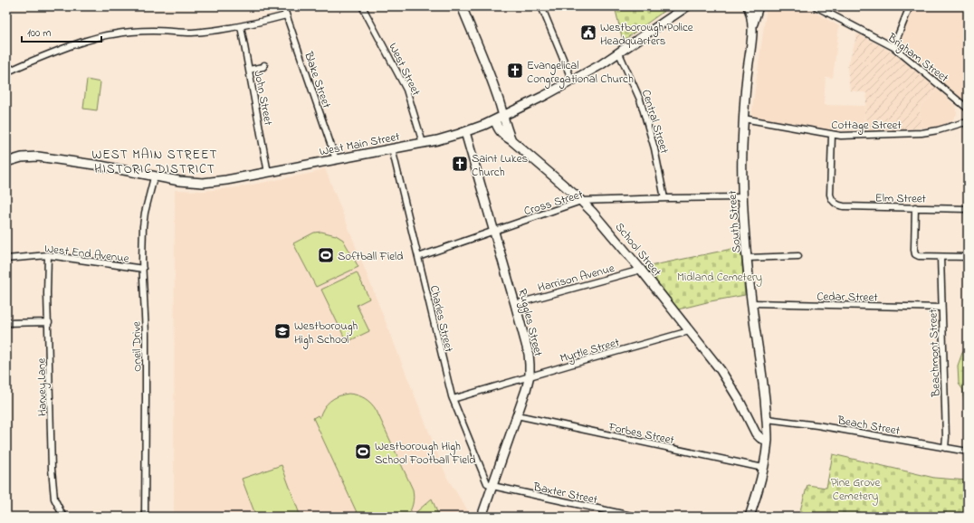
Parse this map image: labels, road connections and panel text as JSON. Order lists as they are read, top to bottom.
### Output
{
  "streets": {
    "main road": [
      "West Main Street",
      "South Street",
      "School Street",
      "Ruggles Street"
    ],
    "street": [
      "Brigham Street",
      "West Street",
      "Blake Street",
      "John Street",
      "Central Street",
      "Cottage Street",
      "Elm Street",
      "Cross Street",
      "West End Avenue",
      "Harrison Avenue",
      "Cedar Street",
      "Charles Street",
      "Oneil Drive",
      "Myrtle Street",
      "Beachmont Street",
      "Harvey Lane",
      "Beach Street",
      "Forbes Street",
      "Baxter Street"
    ]
  },
  "crossings": [
    ["West Street", "West Main Street"],
    ["Blake Street", "West Main Street"],
    ["John Street", "West Main Street"],
    ["Central Street", "West Main Street"],
    ["Central Street", "Cross Street"],
    ["Cottage Street", "Elm Street"],
    ["Cottage Street", "South Street"],
    ["West Main Street", "School Street"],
    ["West Main Street", "Charles Street"],
    ["West Main Street", "Ruggles Street"],
    ["West Main Street", "Oneil Drive"],
    ["Cross Street", "South Street"],
    ["Cross Street", "School Street"],
    ["Cross Street", "Charles Street"],
    ["Cross Street", "Ruggles Street"],
    ["South Street", "School Street"],
    ["South Street", "Cedar Street"],
    ["South Street", "Beach Street"],
    ["South Street", "Forbes Street"],
    ["School Street", "Harrison Avenue"],
    ["School Street", "Myrtle Street"],
    ["West End Avenue", "Oneil Drive"],
    ["West End Avenue", "Harvey Lane"],
    ["Harrison Avenue", "Ruggles Street"],
    ["Cedar Street", "Beachmont Street"],
    ["Charles Street", "Ruggles Street"],
    ["Charles Street", "Myrtle Street"],
    ["Charles Street", "Baxter Street"],
    ["Ruggles Street", "Myrtle Street"],
    ["Ruggles Street", "Forbes Street"],
    ["Ruggles Street", "Baxter Street"],
    ["Beachmont Street", "Beach Street"]
  ],
  "districts": ["WEST MAIN STREET HISTORIC DISTRICT"],
  "parks": ["Midland Cemetery", "Pine Grove Cemetery"],
  "places": {
    "public building": ["Westborough Police Headquarters"],
    "church": ["Evangelical Congregational Church", "Saint Lukes Church"],
    "sports": ["Softball Field", "Westborough High School Football Field"],
    "school or university": ["Westborough High School"]
  },
  "scale_bar": "100 m"
}
